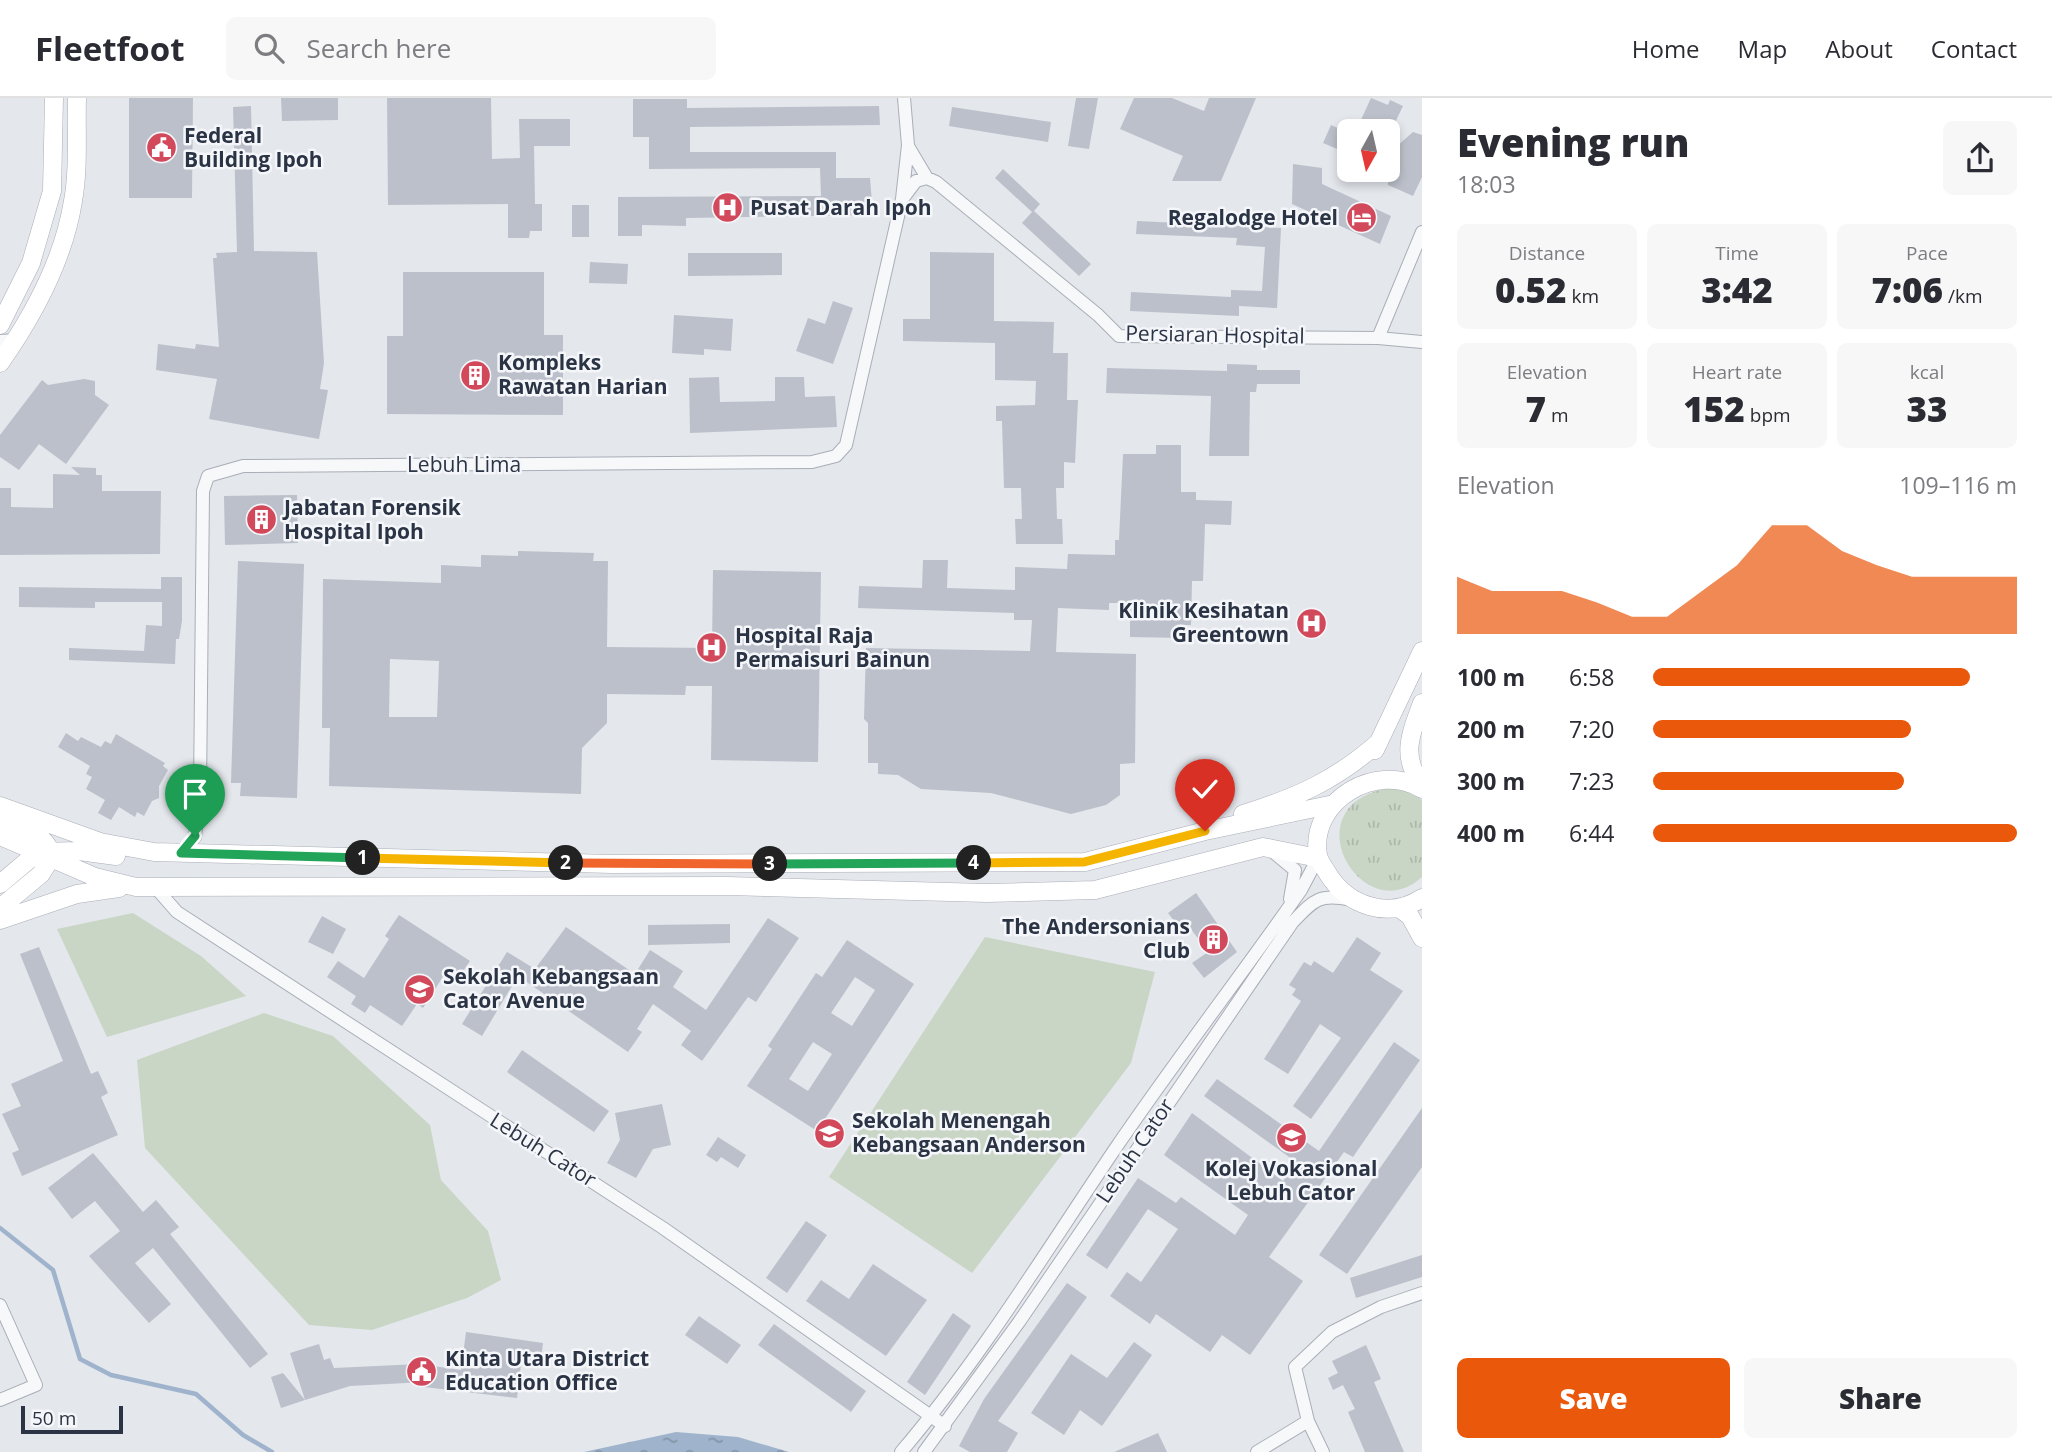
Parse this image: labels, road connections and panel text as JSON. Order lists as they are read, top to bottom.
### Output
{
  "streets": {
    "street": ["Persiaran Hospital", "Lebuh Lima", "Lebuh Cator"]
  },
  "crossings": [
    ["Persiaran Hospital", "Lebuh Lima"]
  ],
  "places": {
    "public building": ["Federal Building Ipoh", "Kinta Utara District Education Office"],
    "hospital": ["Pusat Darah Ipoh", "Klinik Kesihatan Greentown", "Hospital Raja Permaisuri Bainun"],
    "hotel": ["Regalodge Hotel"],
    "building": ["Kompleks Rawatan Harian", "Jabatan Forensik Hospital Ipoh", "The Andersonians Club"],
    "school or university": ["Sekolah Kebangsaan Cator Avenue", "Sekolah Menengah Kebangsaan Anderson", "Kolej Vokasional Lebuh Cator"]
  },
  "scale_bar": "50 m",
  "north": "bottom",
  "page": {
    "header": "Fleetfoot",
    "search": "Search here",
    "nav": [
      "Home",
      "Map",
      "About",
      "Contact"
    ],
    "heading": ["Evening run", "18:03"],
    "stats": [
      ["Distance", "0.52 km"],
      ["Time", "3:42"],
      ["Pace", "7:06 /km"],
      ["Elevation", "7 m"],
      ["Heart rate", "152 bpm"],
      ["kcal", "33"]
    ],
    "chart": ["Elevation", "109–116 m"],
    "list": [
      {
        "name": "100 m",
        "note": "6:58"
      },
      {
        "name": "200 m",
        "note": "7:20"
      },
      {
        "name": "300 m",
        "note": "7:23"
      },
      {
        "name": "400 m",
        "note": "6:44"
      }
    ],
    "pins": [
      "1",
      "2",
      "4",
      "3"
    ],
    "buttons": ["Save", "Share"],
    "scale": "50 m"
  }
}
